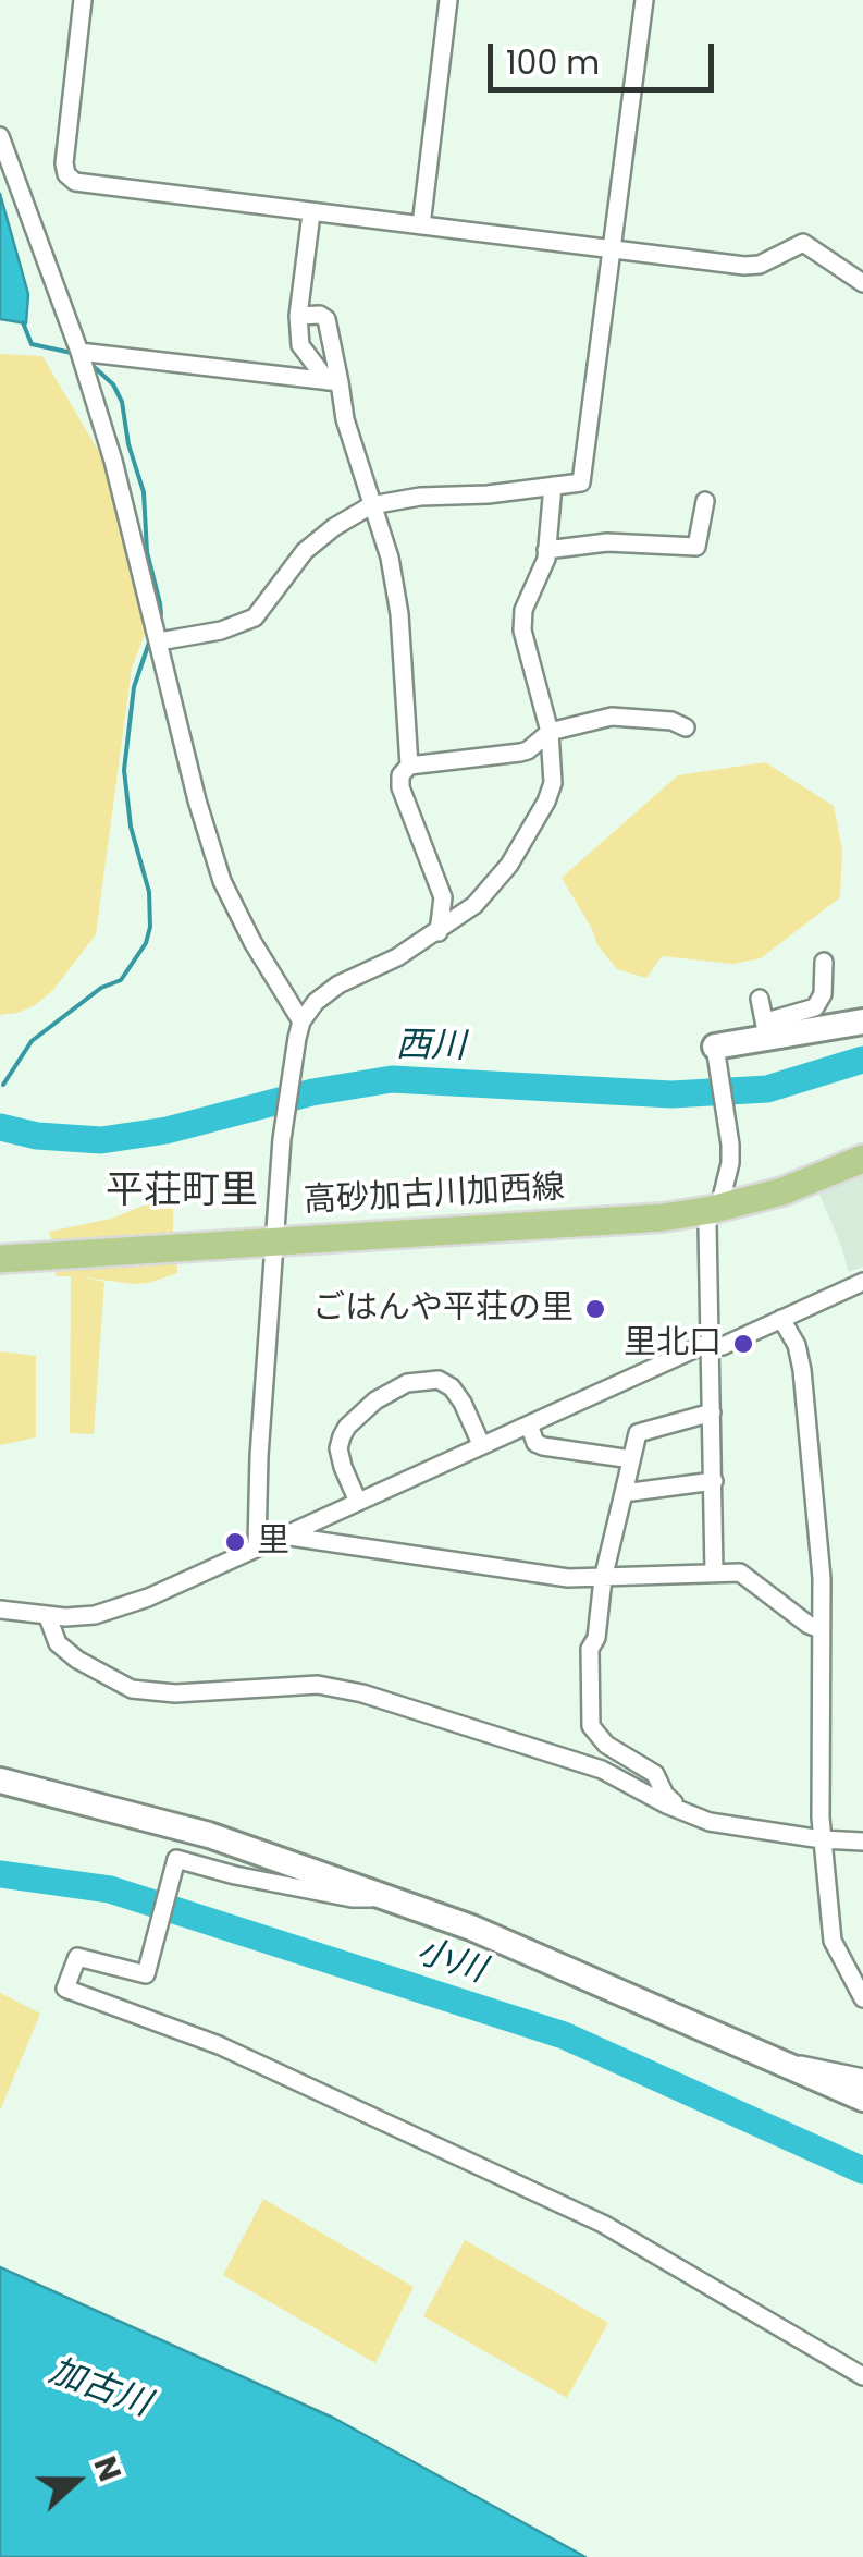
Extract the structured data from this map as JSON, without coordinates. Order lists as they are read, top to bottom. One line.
{"streets":{"main road":["高砂加古川加西線"]},"districts":["平荘町里"],"water":["西川","小川","加古川"],"places":["ごはんや平荘の里","里北口","里"],"scale_bar":"100 m","north":"right"}
